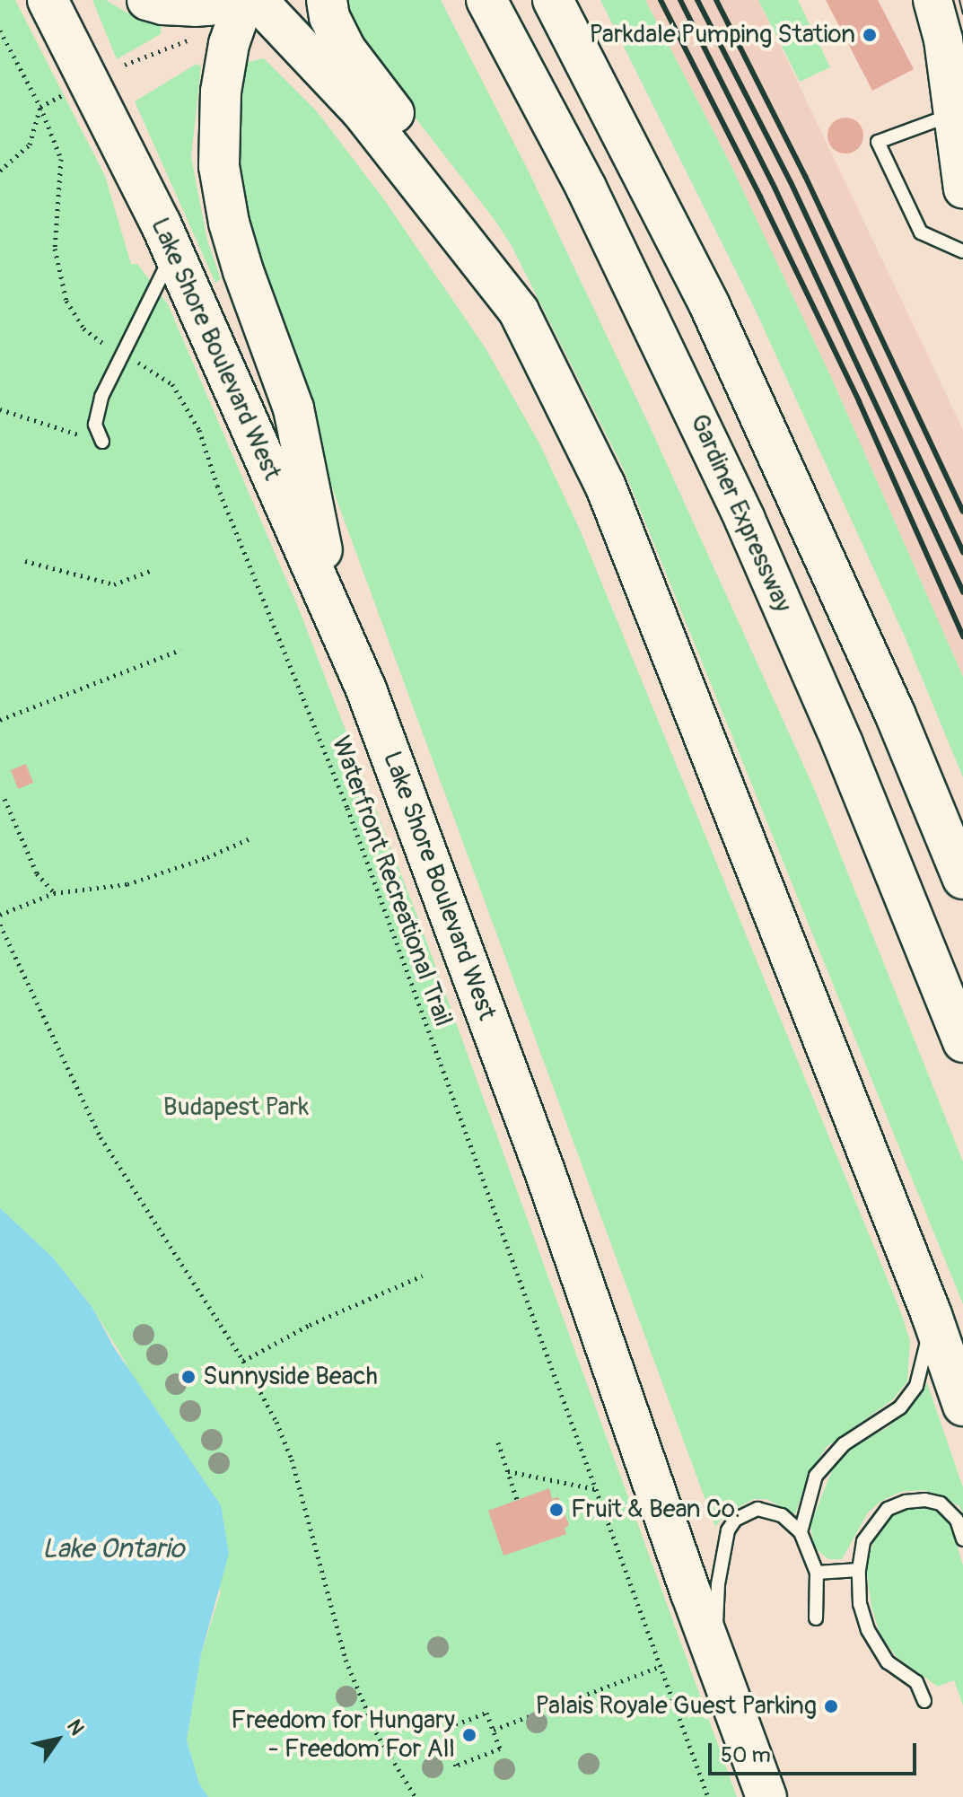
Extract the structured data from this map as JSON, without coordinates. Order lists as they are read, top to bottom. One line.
{"streets":{"highway":["Lake Shore Boulevard West","Gardiner Expressway"],"path":["Waterfront Recreational Trail"]},"water":["Lake Ontario"],"parks":["Budapest Park"],"places":["Parkdale Pumping Station","Sunnyside Beach","Fruit & Bean Co.","Palais Royale Guest Parking","Freedom for Hungary - Freedom For All"],"scale_bar":"50 m","north":"top right"}
